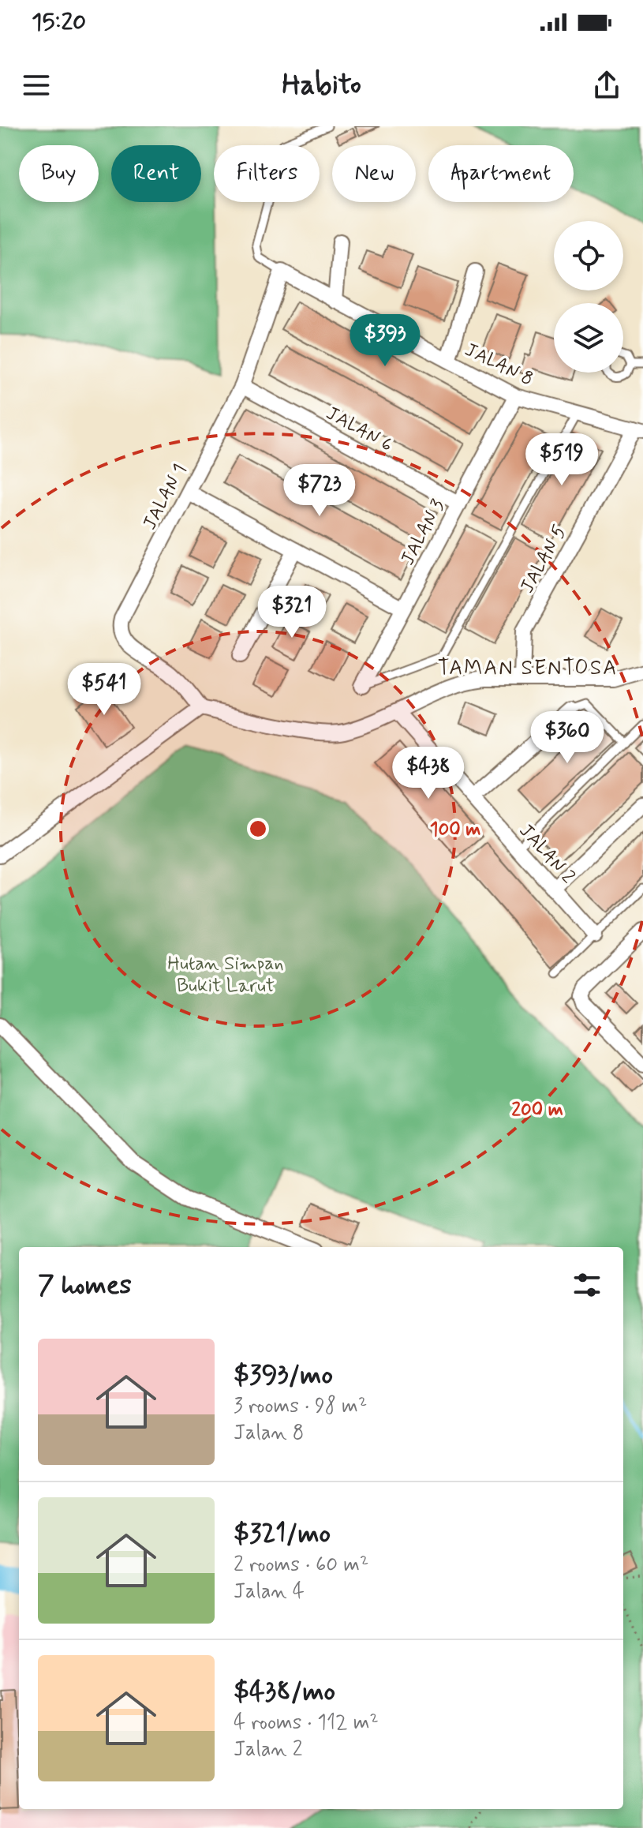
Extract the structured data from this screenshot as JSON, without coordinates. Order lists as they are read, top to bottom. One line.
{"streets":{"street":["JALAN 8","JALAN 6","JALAN 1","JALAN 3","JALAN 5","JALAN 2"]},"crossings":[["JALAN 8","JALAN 1"],["JALAN 8","JALAN 3"],["JALAN 8","JALAN 5"],["JALAN 6","JALAN 1"],["JALAN 6","JALAN 3"]],"districts":["TAMAN SENTOSA"],"parks":["Hutan Simpan Bukit Larut"],"page":{"status":"15:20","header":"Habito","chip":["Buy","Rent","Filters","New","Apartment"],"price":["$393","$519","$723","$321","$541","$360","$438"],"heading":"7 homes","list":[{"name":"$393/mo","note":"3 rooms · 98 m² · Jalan 8"},{"name":"$321/mo","note":"2 rooms · 60 m² · Jalan 4"},{"name":"$438/mo","note":"4 rooms · 112 m² · Jalan 2"}]},"rings":["100 m","200 m"]}
